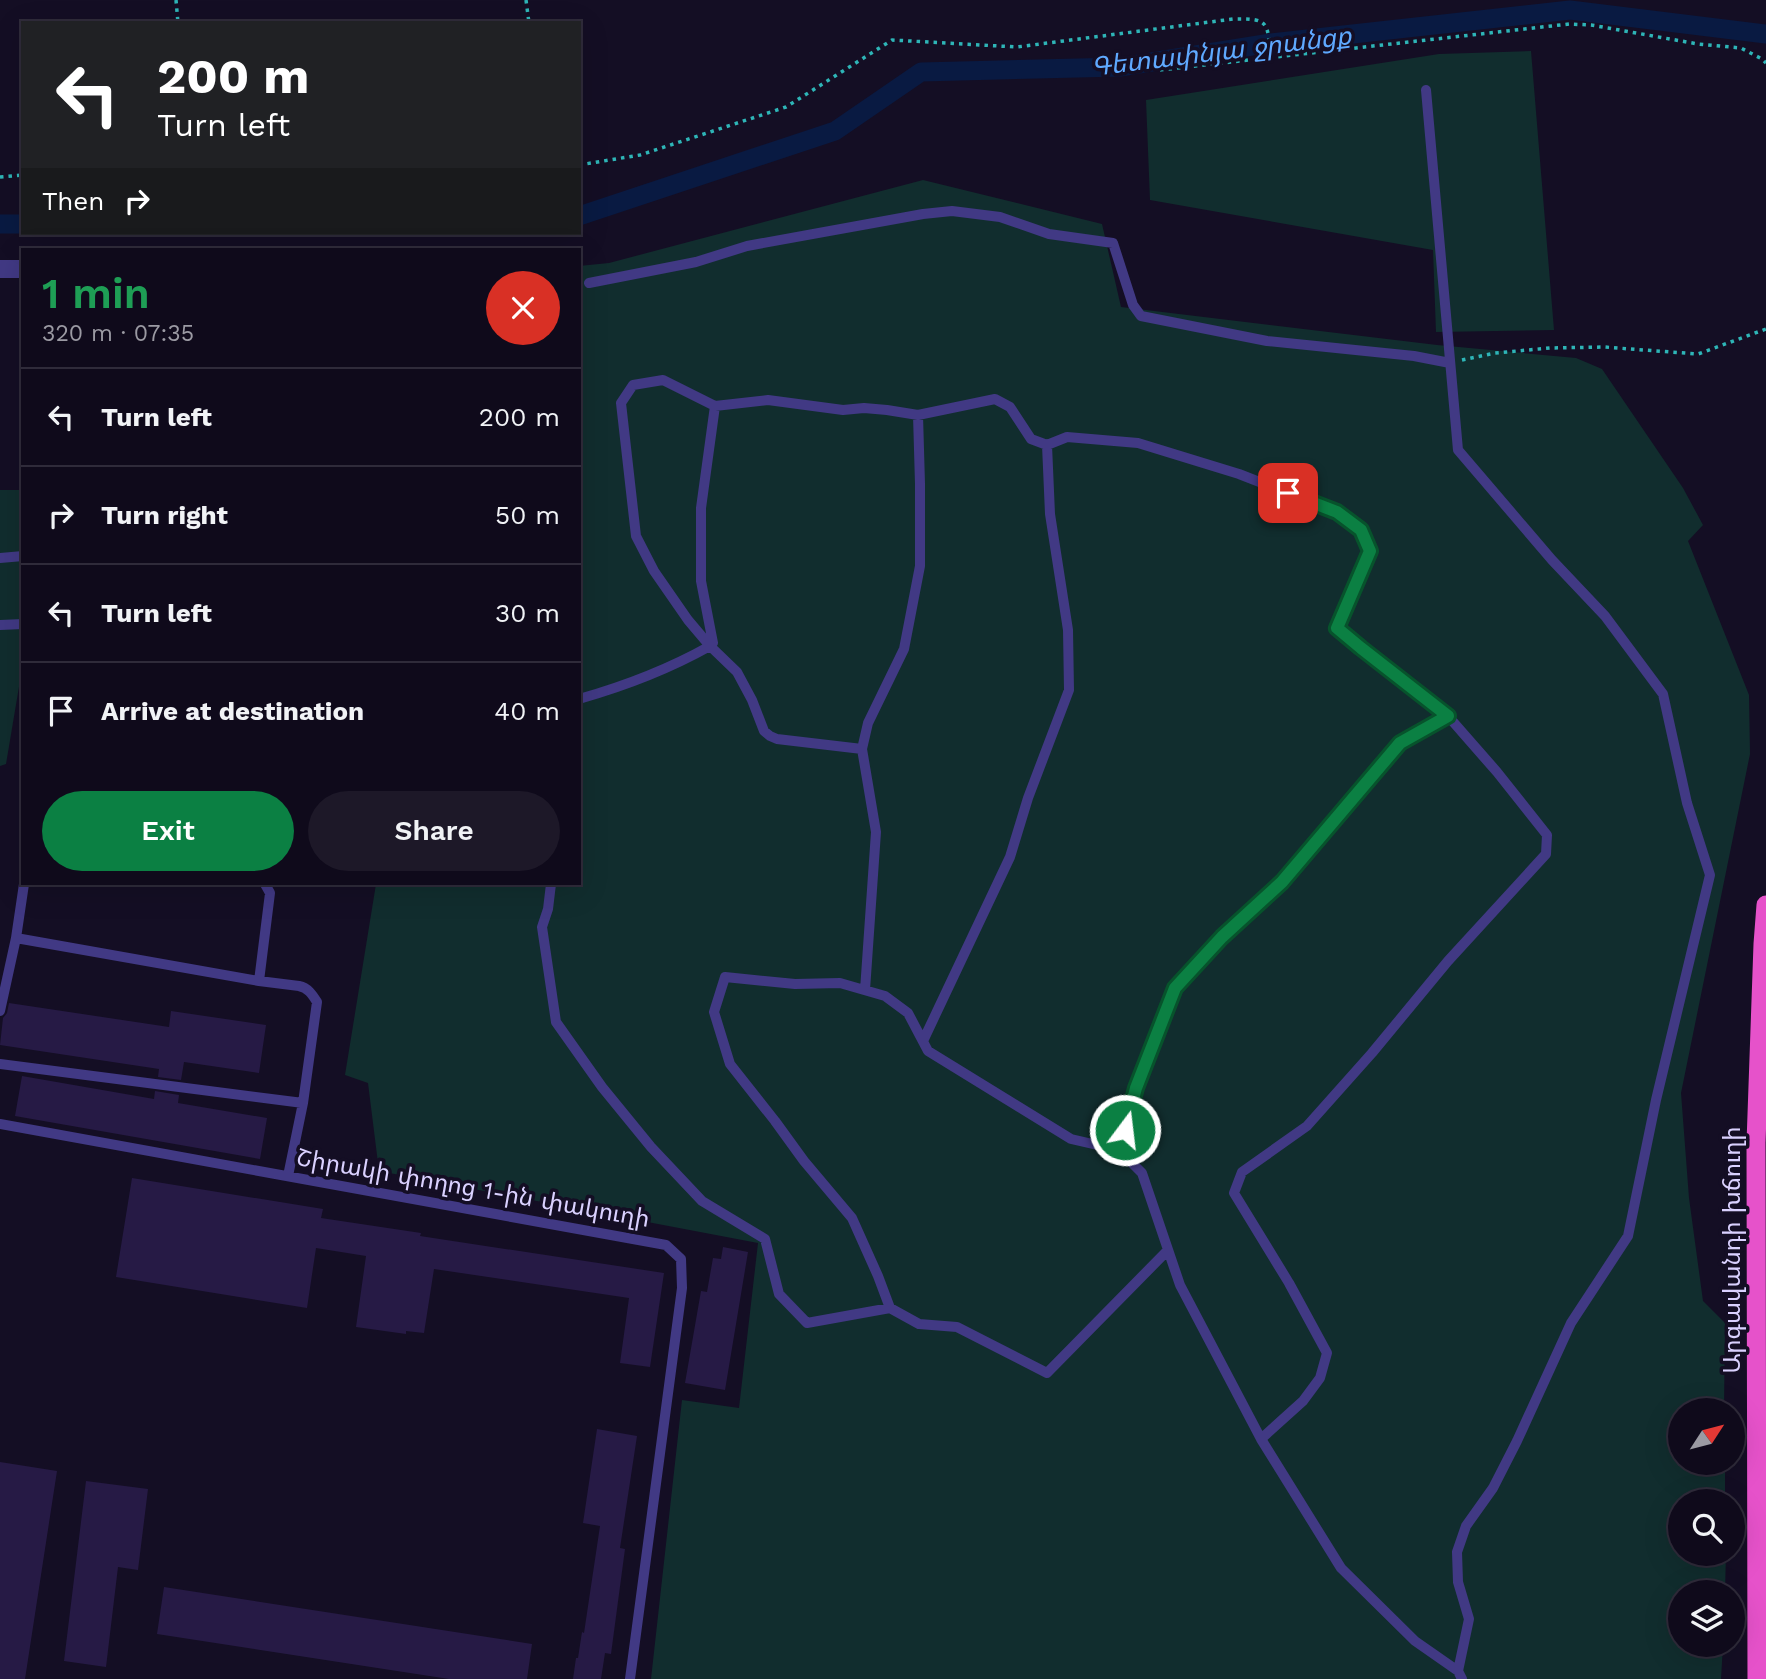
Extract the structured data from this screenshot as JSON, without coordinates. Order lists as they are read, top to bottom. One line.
{"streets":{"highway":["Արգավանդի խճուղի"],"lane":["Շիրակի փողոց 1-ին փակուղի"]},"water":["Գետափնյա ջրանցք"],"north":"top right","page":{"turn":["200 m","Turn left"],"then":"Then","heading":["1 min","320 m · 07:35"],"list":[{"name":"Turn left","value":"200 m"},{"name":"Turn right","value":"50 m"},{"name":"Turn left","value":"30 m"},{"name":"Arrive at destination","value":"40 m"}],"buttons":["Exit","Share"]}}
